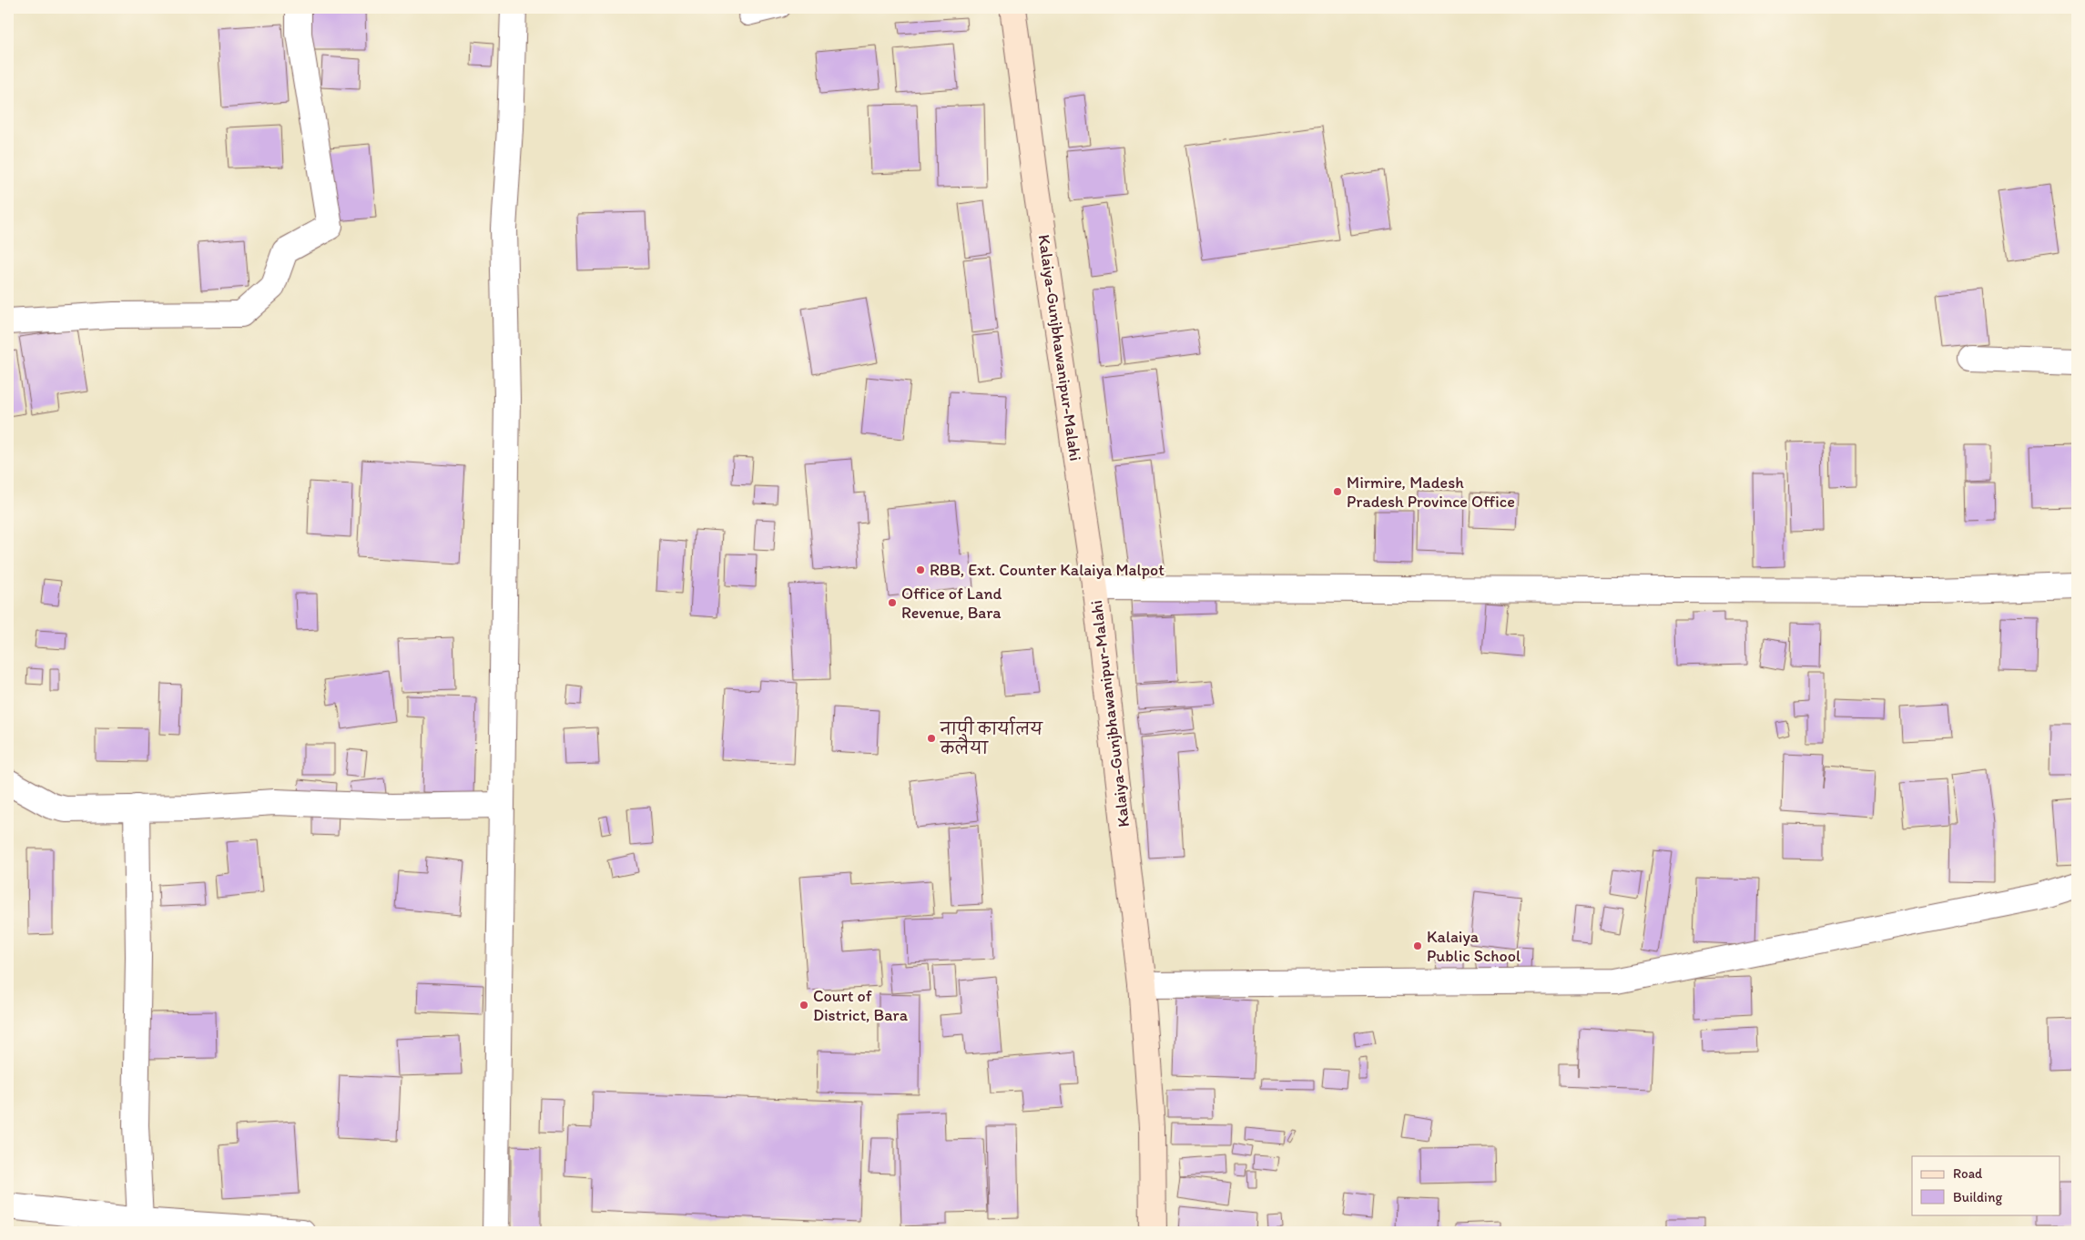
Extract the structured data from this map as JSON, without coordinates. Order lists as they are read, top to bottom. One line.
{"streets":{"street":["Kalaiya-Gunjbhawanipur-Malahi"]},"places":["Mirmire, Madesh Pradesh Province Office","RBB, Ext. Counter Kalaiya Malpot","Office of Land Revenue, Bara","नापी कार्यालय कलैया","Kalaiya Public School","Court of District, Bara"],"legend":["Road","Building"]}
